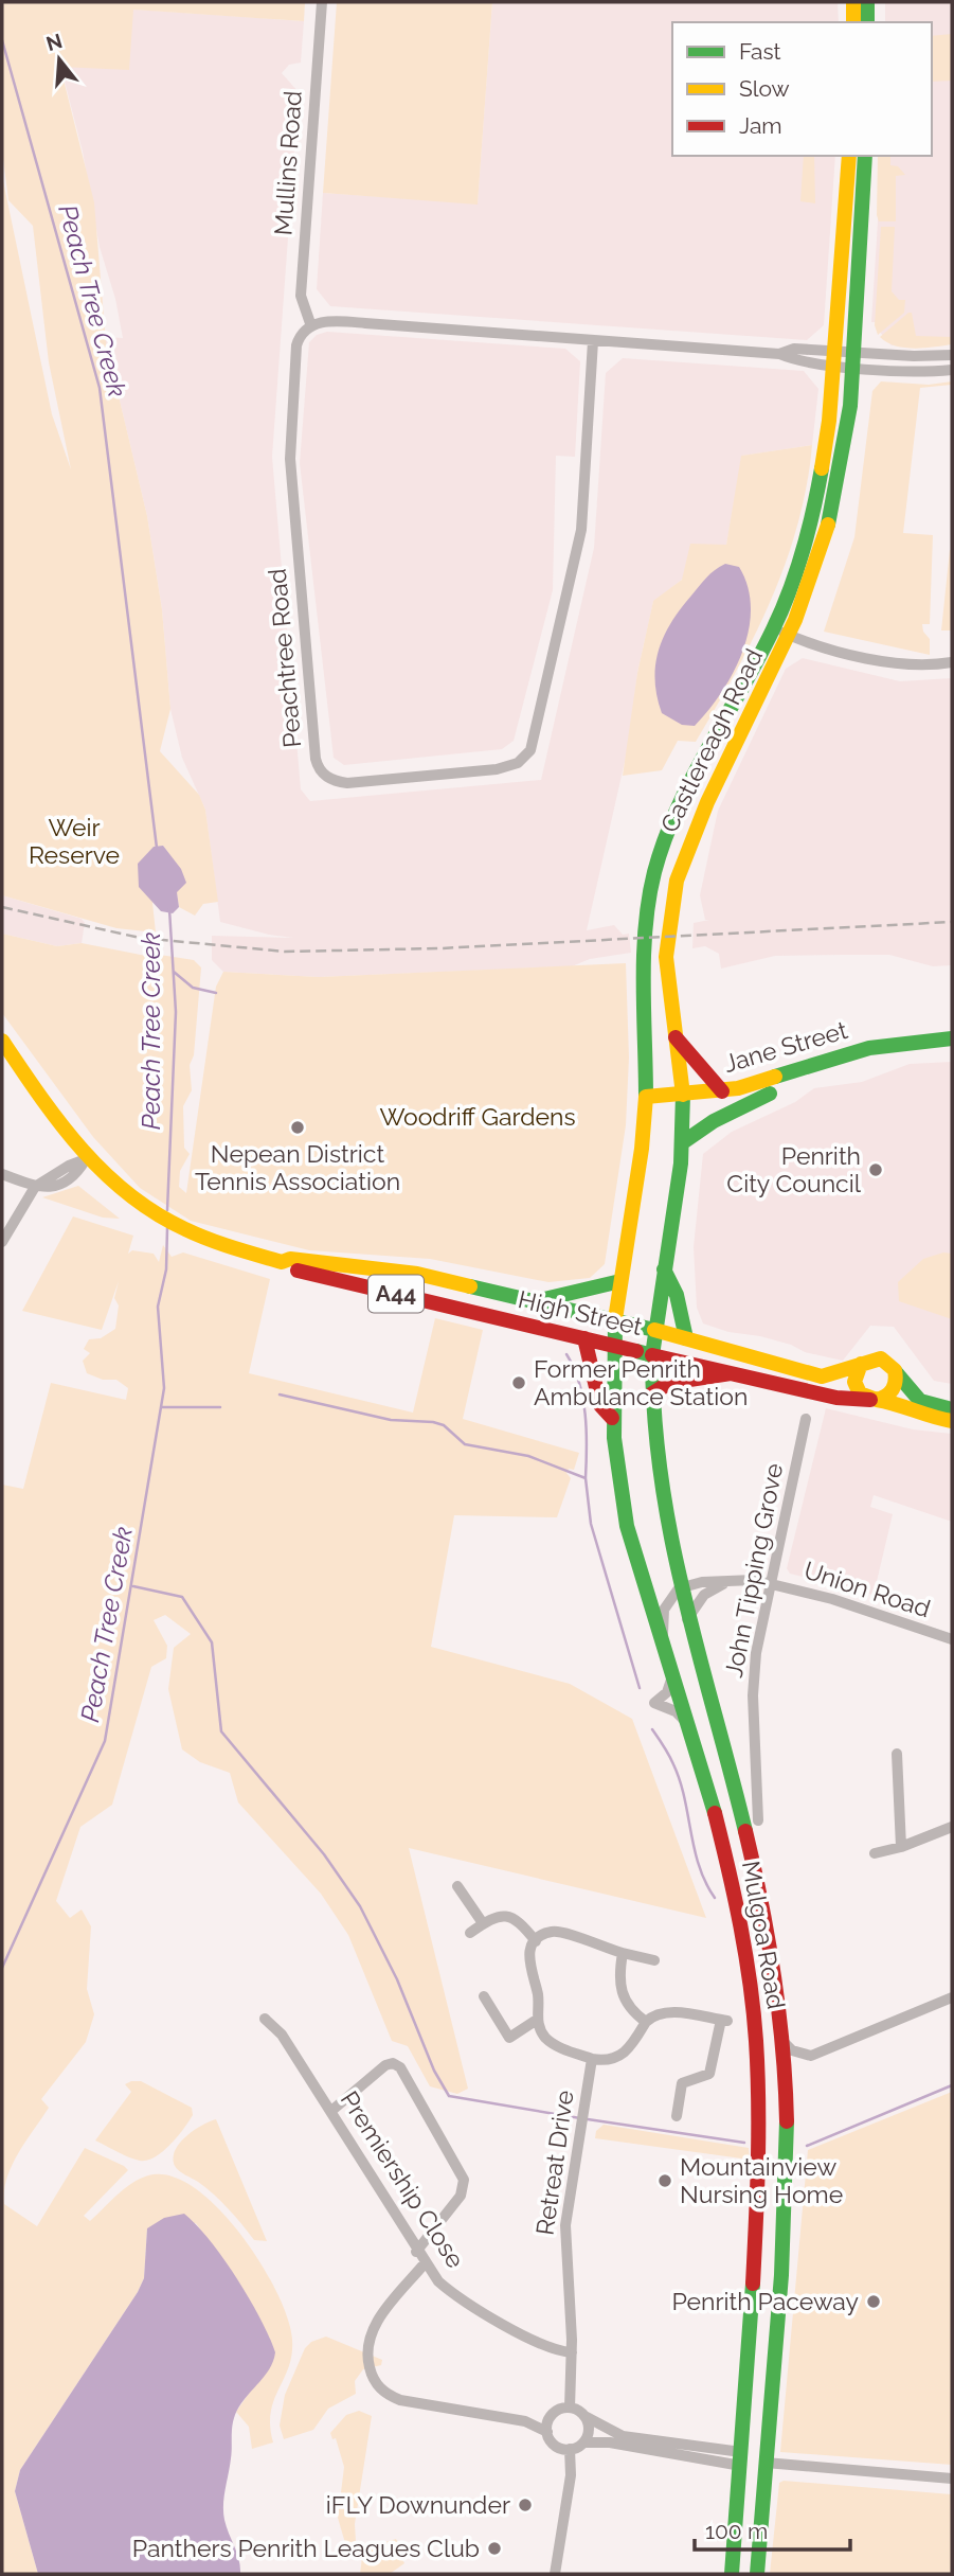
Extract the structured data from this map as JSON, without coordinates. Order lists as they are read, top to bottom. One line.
{"streets":{"main road":["Castlereagh Road","Jane Street","A44","High Street","Mulgoa Road"],"street":["Mullins Road","Peachtree Road","John Tipping Grove","Union Road","Retreat Drive","Premiership Close"]},"crossings":[["Mullins Road","Peachtree Road"],["Castlereagh Road","Jane Street"],["Castlereagh Road","High Street"],["Castlereagh Road","Mulgoa Road"],["High Street","Mulgoa Road"],["John Tipping Grove","Union Road"],["Union Road","Mulgoa Road"],["Retreat Drive","Premiership Close"]],"water":["Peach Tree Creek"],"parks":["Weir Reserve","Woodriff Gardens"],"places":["Nepean District Tennis Association","Penrith City Council","Former Penrith Ambulance Station","Mountainview Nursing Home","Penrith Paceway","iFLY Downunder","Panthers Penrith Leagues Club"],"legend":["Fast","Slow","Jam"],"scale_bar":"100 m","north":"top"}
